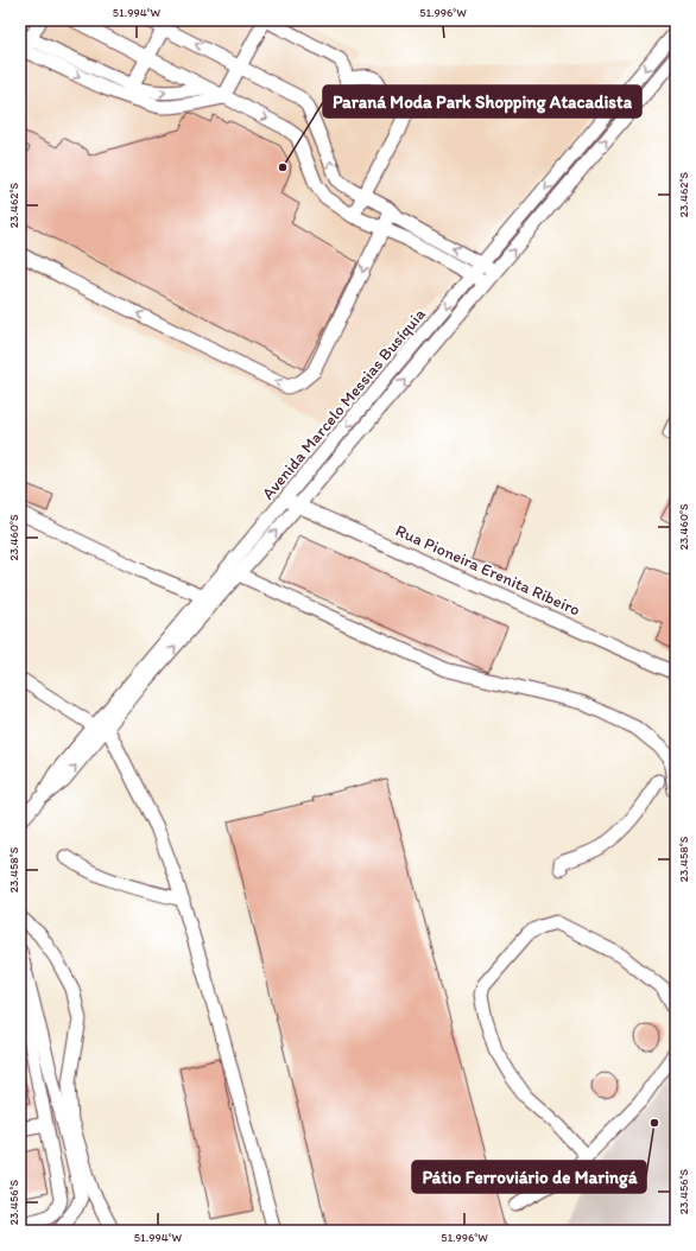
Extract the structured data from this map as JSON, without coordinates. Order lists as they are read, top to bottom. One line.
{"streets":{"street":["Avenida Marcelo Messias Busíquia","Rua Pioneira Erenita Ribeiro"]},"crossings":[["Avenida Marcelo Messias Busíquia","Rua Pioneira Erenita Ribeiro"]],"places":["Paraná Moda Park Shopping Atacadista","Pátio Ferroviário de Maringá"],"coordinates":["51.994°W","51.996°W","23.462°S","23.460°S","23.458°S","23.456°S"]}
